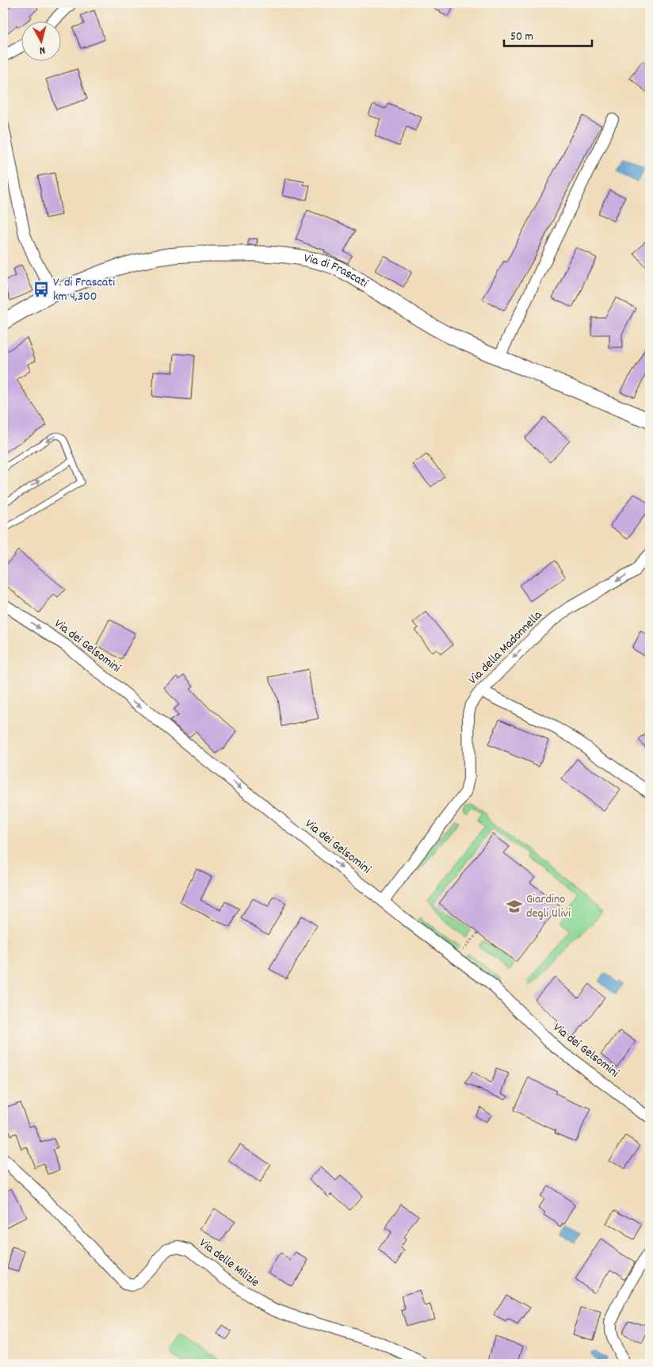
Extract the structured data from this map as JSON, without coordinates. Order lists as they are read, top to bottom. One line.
{"streets":{"main road":["Via di Frascati"],"street":["Via dei Gelsomini","Via della Madonnella","Via delle Milizie"]},"crossings":[["Via dei Gelsomini","Via della Madonnella"]],"one_way":["Via dei Gelsomini","Via della Madonnella"],"places":{"bus stop":["V. di Frascati km 4,300"],"school or university":["Giardino degli Ulivi"]},"scale_bar":"50 m","north":"bottom"}
